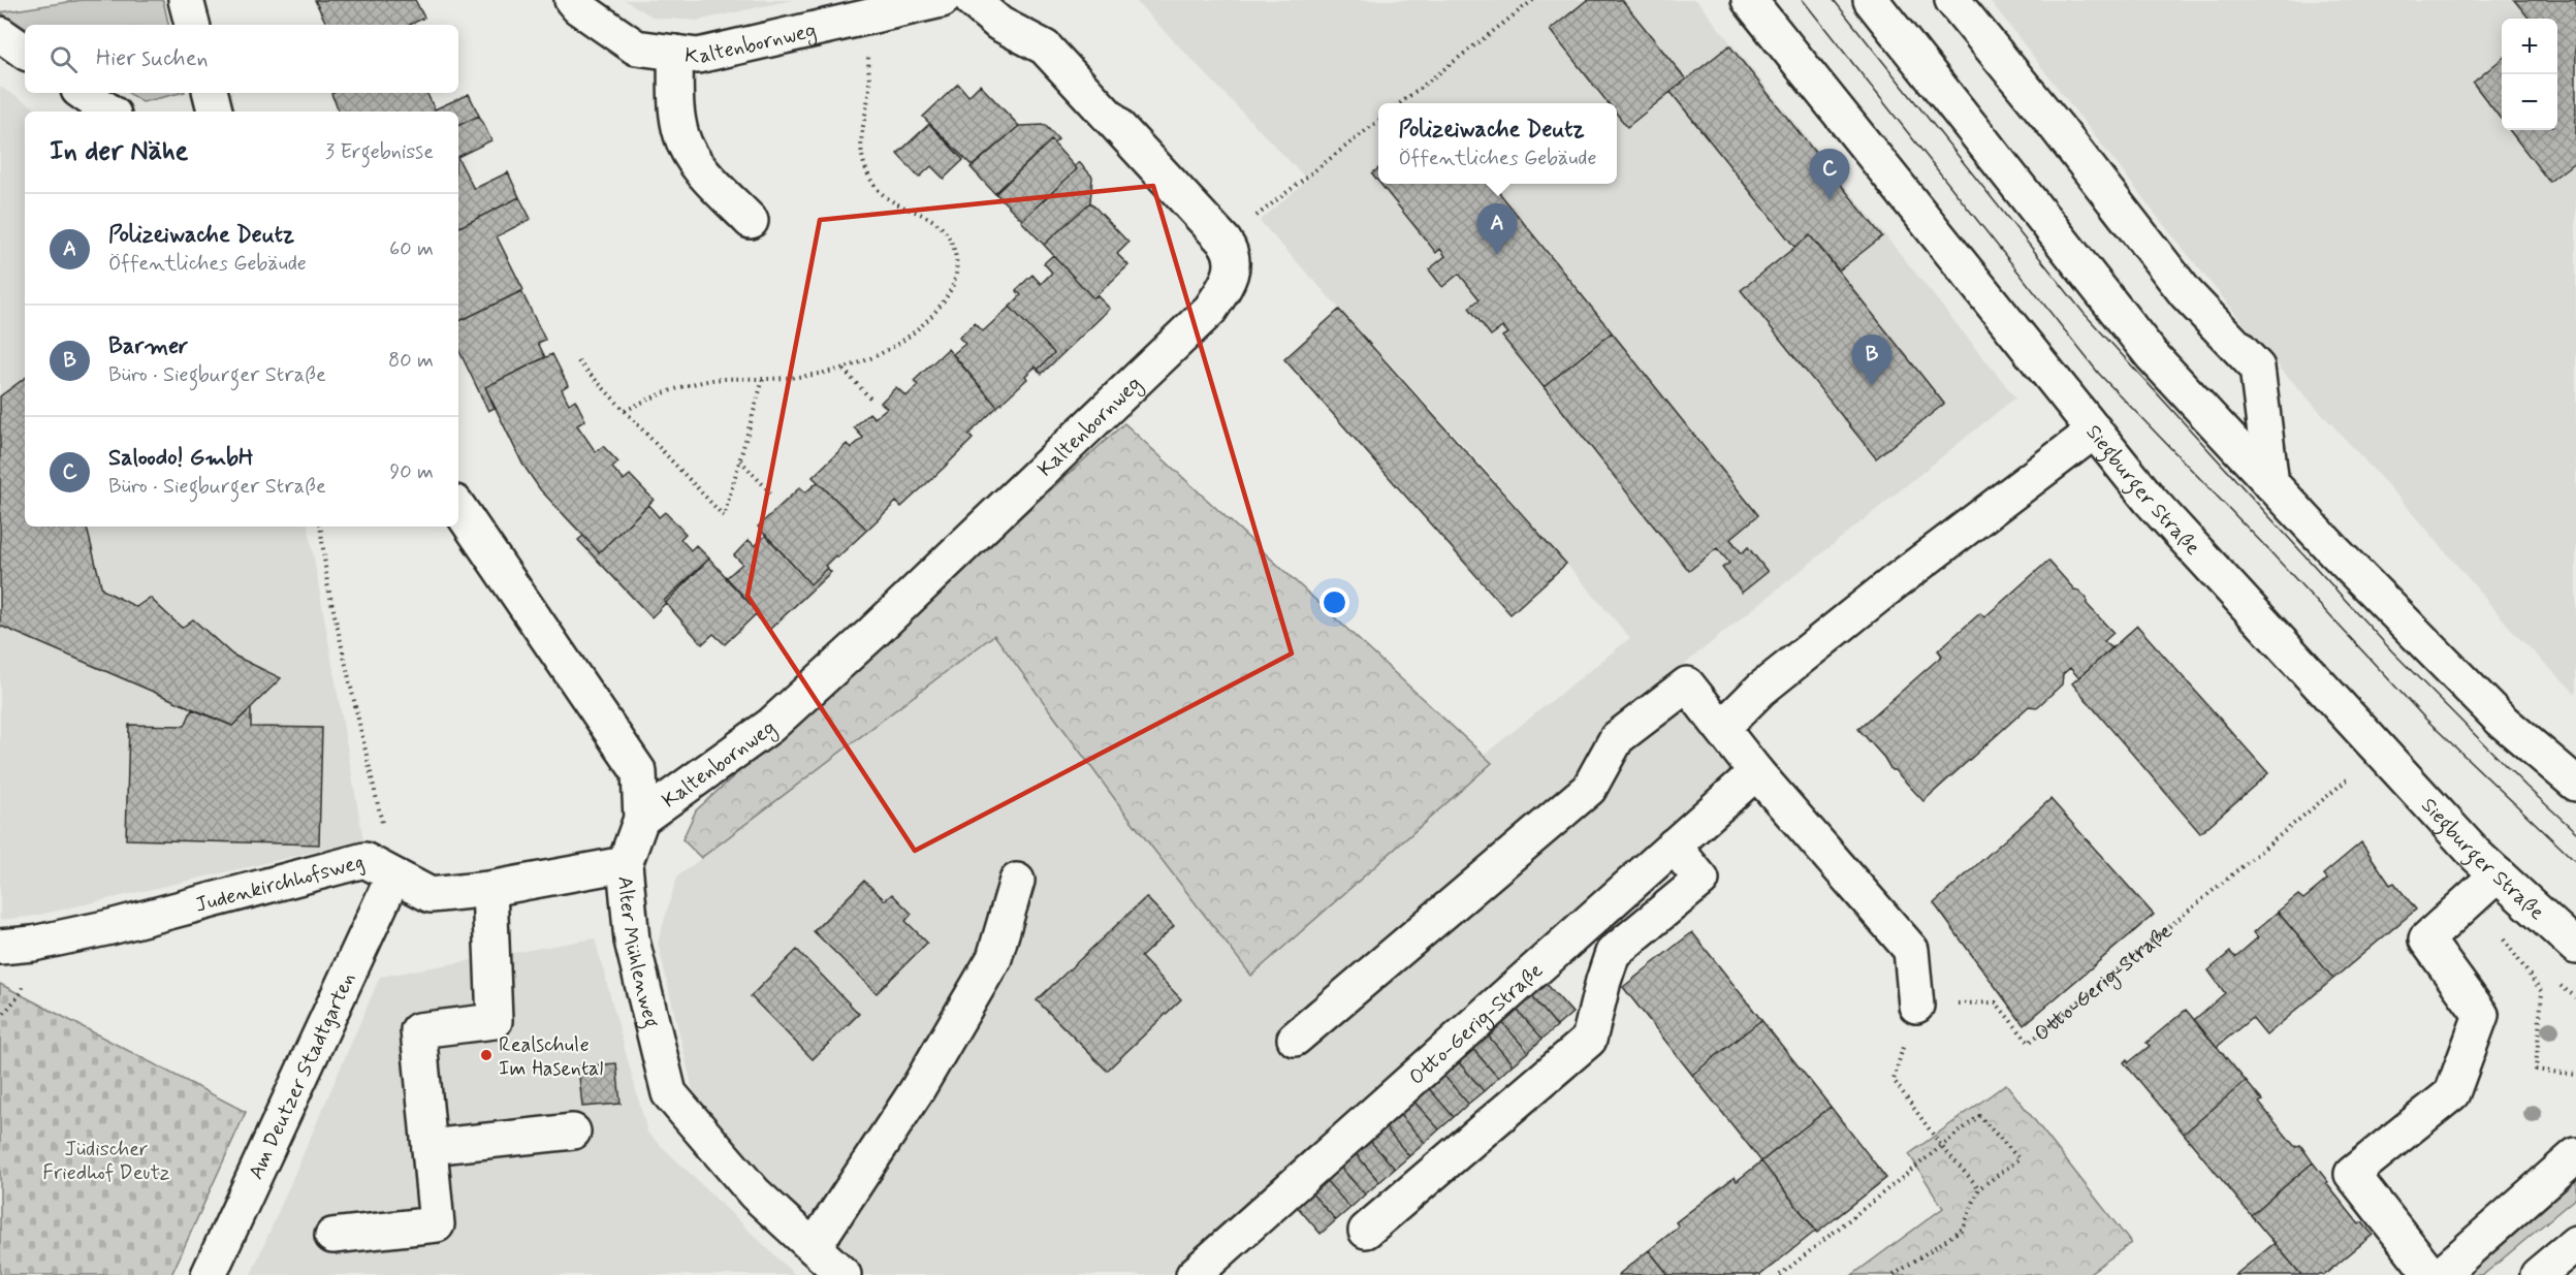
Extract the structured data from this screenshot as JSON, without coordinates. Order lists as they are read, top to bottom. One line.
{"streets":{"street":["Kaltenbornweg","Siegburger Straße","Judenkirchhofsweg","Alter Mühlenweg","Otto-Gerig-Straße","Am Deutzer Stadtgarten"]},"crossings":[["Kaltenbornweg","Alter Mühlenweg"],["Judenkirchhofsweg","Alter Mühlenweg"],["Judenkirchhofsweg","Am Deutzer Stadtgarten"]],"parks":["Jüdischer Friedhof Deutz"],"places":["Realschule Im Hasental"],"page":{"map_buttons":["+","−"],"search":"Hier suchen","popup":["Polizeiwache Deutz","Öffentliches Gebäude"],"heading":["In der Nähe","3 Ergebnisse"],"pins":["C","A","B"],"list":[{"mark":"A","name":"Polizeiwache Deutz","note":"Öffentliches Gebäude","value":"60 m"},{"mark":"B","name":"Barmer","note":"Büro · Siegburger Straße","value":"80 m"},{"mark":"C","name":"Saloodo! GmbH","note":"Büro · Siegburger Straße","value":"90 m"}]}}
